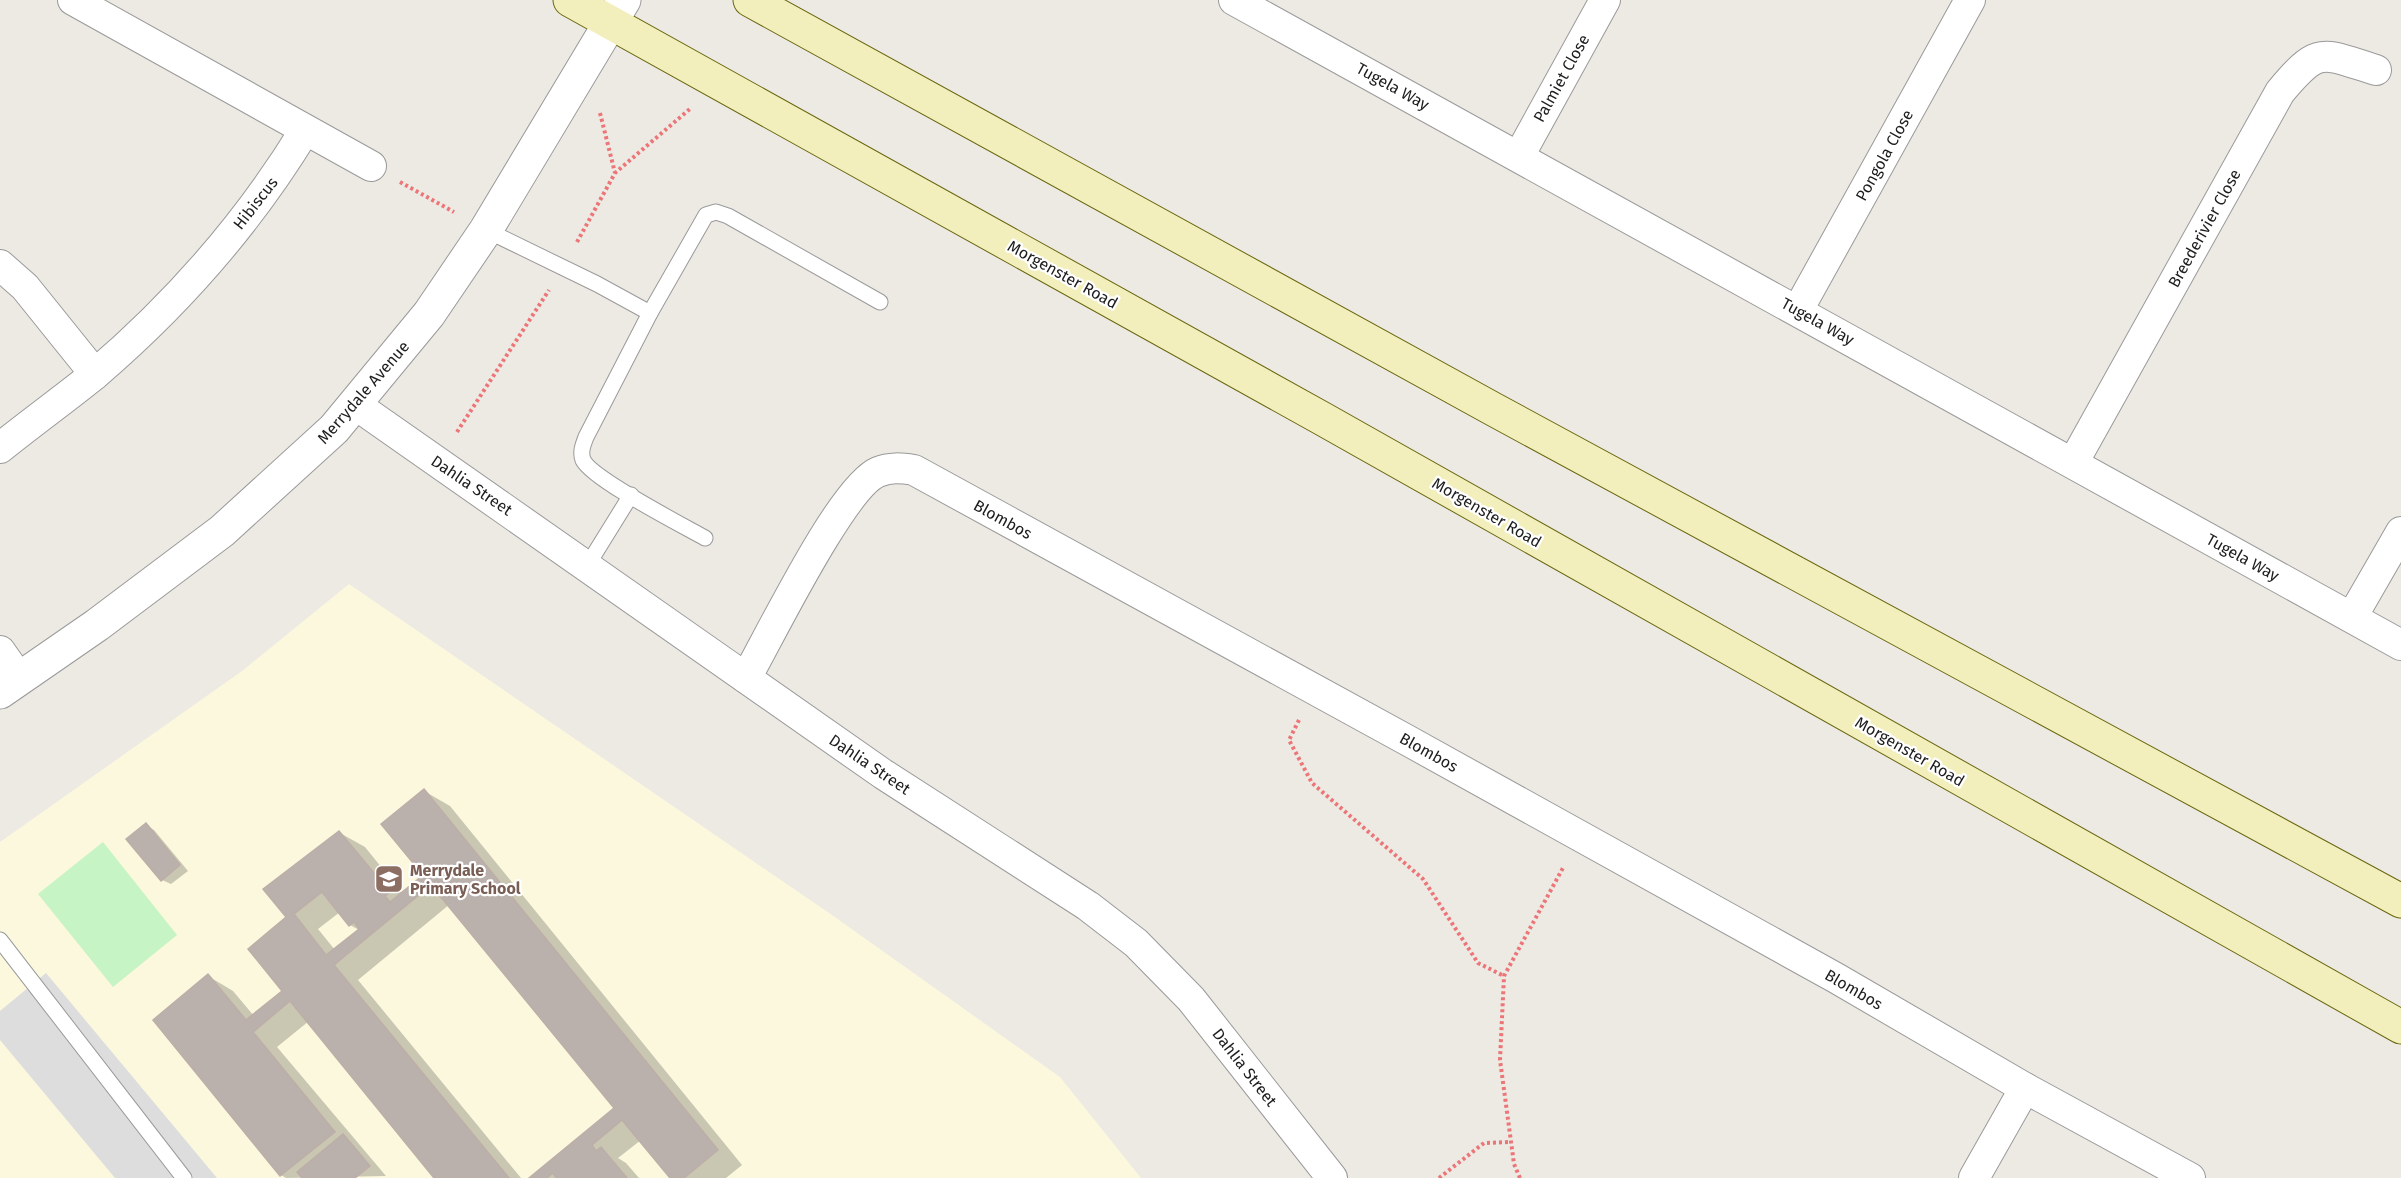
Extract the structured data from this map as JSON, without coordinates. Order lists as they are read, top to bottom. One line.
{"streets":{"main road":["Morgenster Road"],"street":["Palmiet Close","Tugela Way","Pongola Close","Hibiscus","Breederivier Close","Merrydale Avenue","Dahlia Street","Blombos"]},"crossings":[["Palmiet Close","Tugela Way"],["Tugela Way","Pongola Close"],["Tugela Way","Breederivier Close"],["Morgenster Road","Merrydale Avenue"],["Merrydale Avenue","Dahlia Street"],["Dahlia Street","Blombos"]],"places":{"school or university":["Merrydale Primary School"]}}
